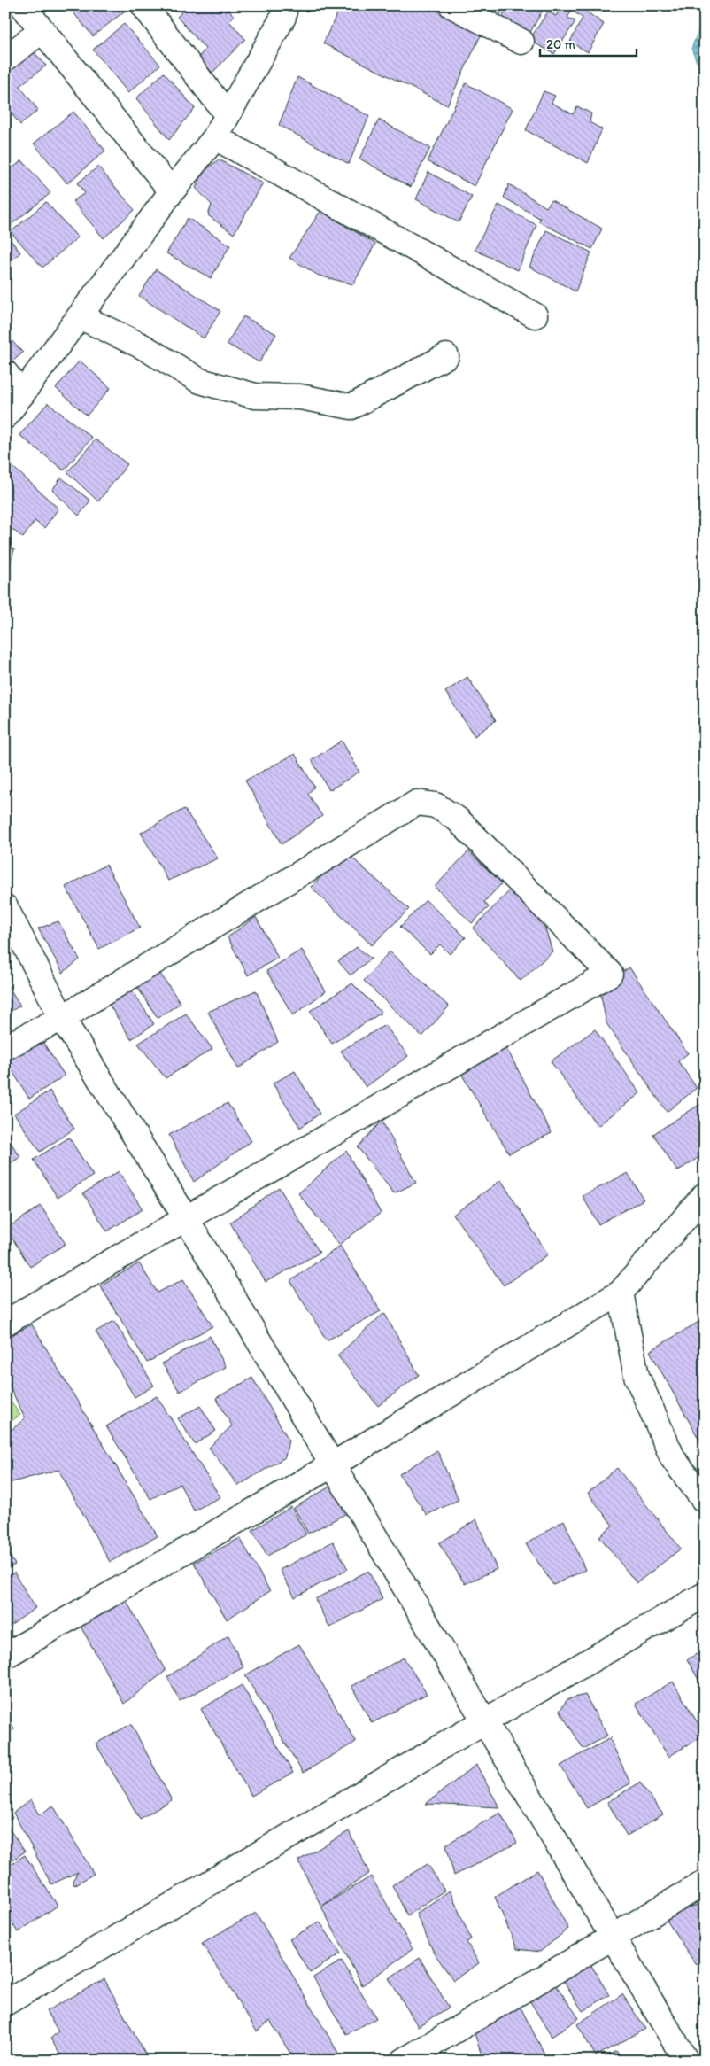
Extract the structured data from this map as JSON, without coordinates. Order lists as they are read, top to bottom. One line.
{"scale_bar":"20 m"}
